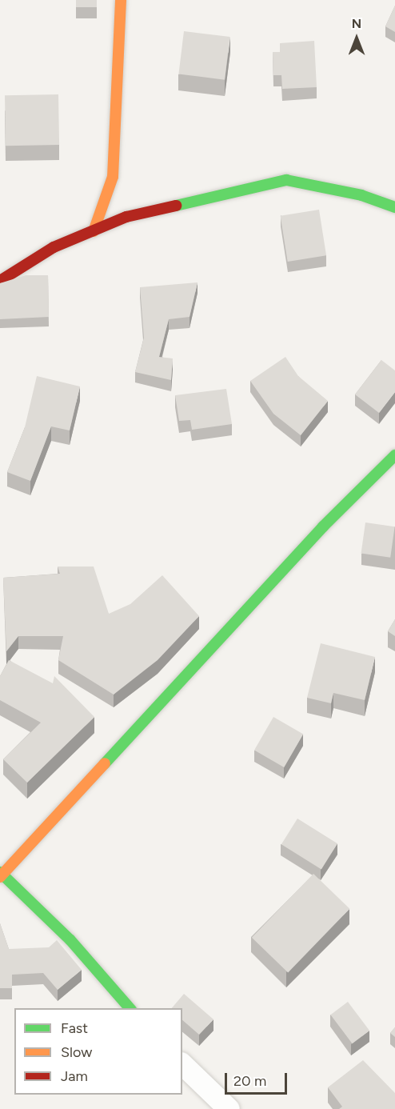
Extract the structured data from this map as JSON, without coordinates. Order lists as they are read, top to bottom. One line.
{"legend":["Fast","Slow","Jam"],"scale_bar":"20 m","north":"top"}
